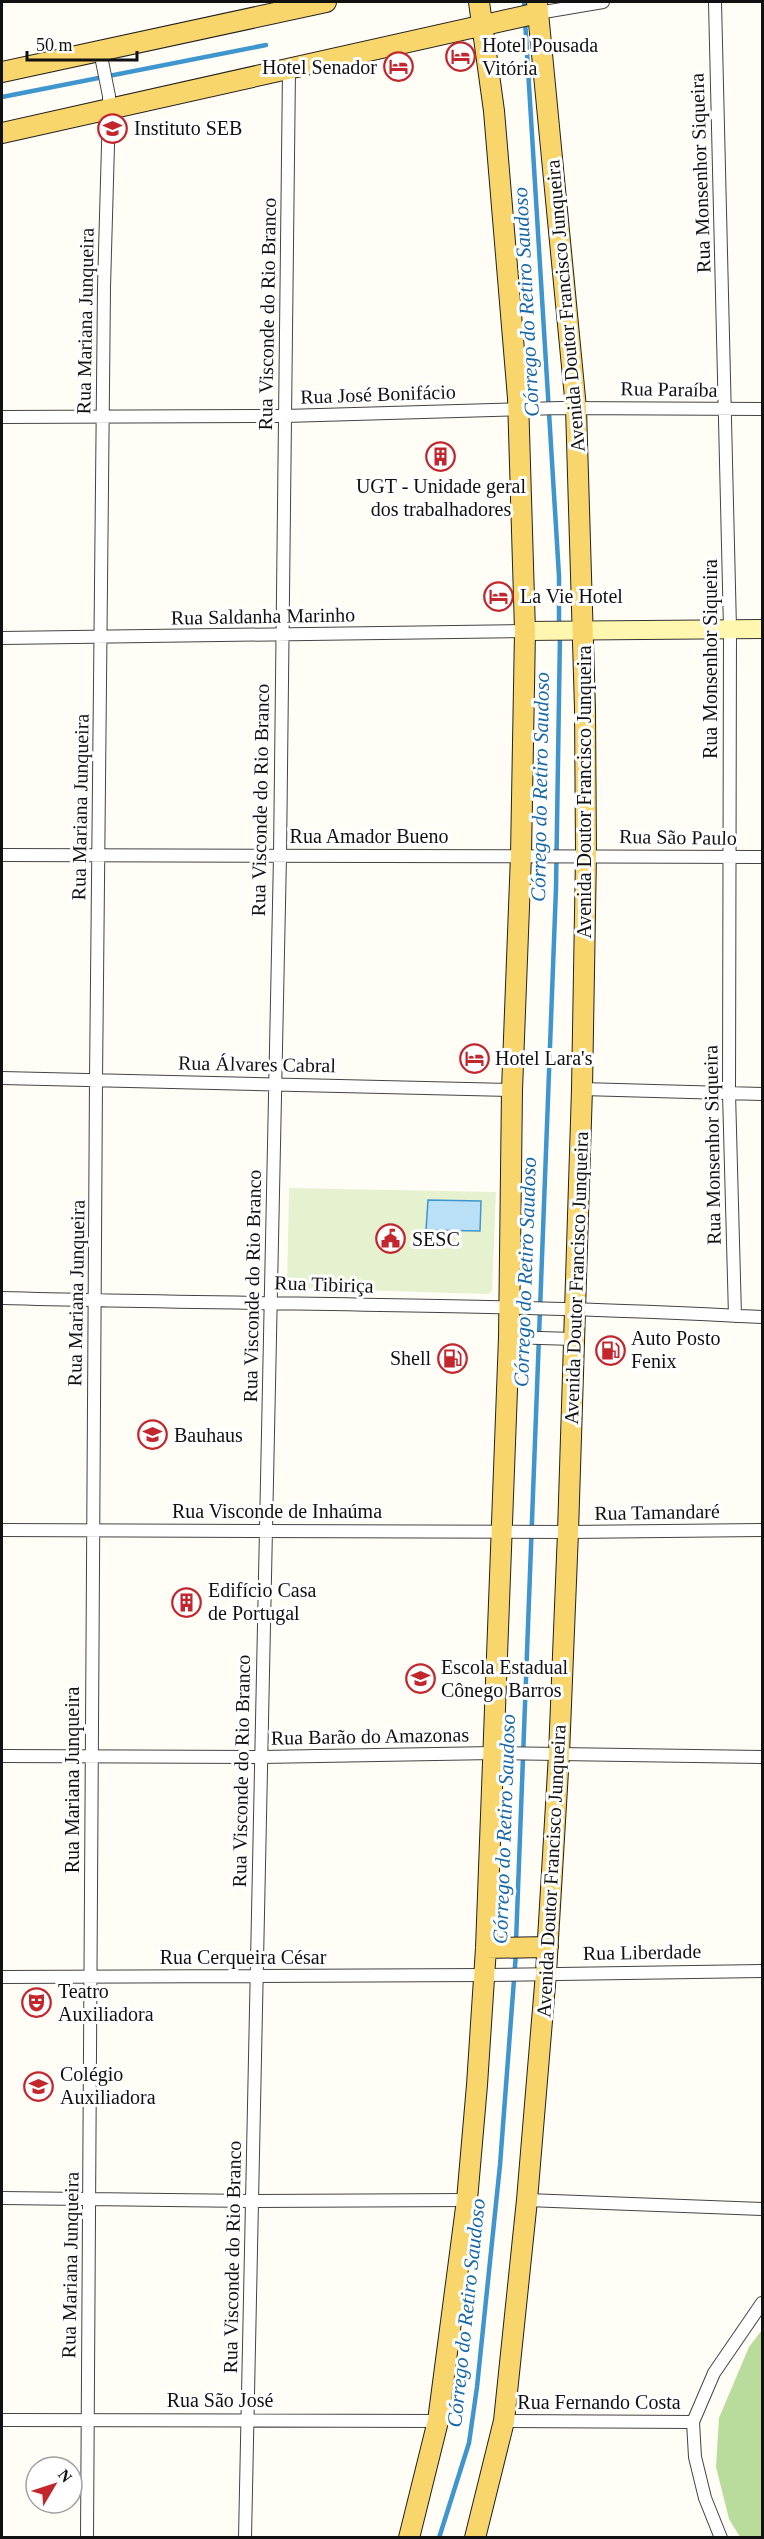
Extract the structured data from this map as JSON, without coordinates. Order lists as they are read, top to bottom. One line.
{"streets":{"main road":["Avenida Doutor Francisco Junqueira"],"street":["Rua Monsenhor Siqueira","Rua Visconde do Rio Branco","Rua Mariana Junqueira","Rua Paraíba","Rua José Bonifácio","Rua Saldanha Marinho","Rua Amador Bueno","Rua São Paulo","Rua Álvares Cabral","Rua Tibiriça","Rua Visconde de Inhaúma","Rua Tamandaré","Rua Barão do Amazonas","Rua Liberdade","Rua Cerqueira César","Rua São José","Rua Fernando Costa"]},"crossings":[["Rua Monsenhor Siqueira","Rua Paraíba"],["Rua Monsenhor Siqueira","Rua São Paulo"],["Rua Monsenhor Siqueira","Rua Tibiriça"],["Avenida Doutor Francisco Junqueira","Rua Paraíba"],["Avenida Doutor Francisco Junqueira","Rua José Bonifácio"],["Avenida Doutor Francisco Junqueira","Rua São Paulo"],["Avenida Doutor Francisco Junqueira","Rua Tibiriça"],["Avenida Doutor Francisco Junqueira","Rua Visconde de Inhaúma"],["Avenida Doutor Francisco Junqueira","Rua Tamandaré"],["Avenida Doutor Francisco Junqueira","Rua Barão do Amazonas"],["Avenida Doutor Francisco Junqueira","Rua Liberdade"],["Avenida Doutor Francisco Junqueira","Rua Fernando Costa"],["Rua Visconde do Rio Branco","Rua José Bonifácio"],["Rua Visconde do Rio Branco","Rua Saldanha Marinho"],["Rua Visconde do Rio Branco","Rua Amador Bueno"],["Rua Visconde do Rio Branco","Rua Álvares Cabral"],["Rua Visconde do Rio Branco","Rua Tibiriça"],["Rua Visconde do Rio Branco","Rua Visconde de Inhaúma"],["Rua Visconde do Rio Branco","Rua Barão do Amazonas"],["Rua Visconde do Rio Branco","Rua Cerqueira César"],["Rua Visconde do Rio Branco","Rua São José"],["Rua Mariana Junqueira","Rua José Bonifácio"],["Rua Mariana Junqueira","Rua Saldanha Marinho"],["Rua Mariana Junqueira","Rua Amador Bueno"],["Rua Mariana Junqueira","Rua Álvares Cabral"],["Rua Mariana Junqueira","Rua Tibiriça"],["Rua Mariana Junqueira","Rua Visconde de Inhaúma"],["Rua Mariana Junqueira","Rua Barão do Amazonas"],["Rua Mariana Junqueira","Rua Cerqueira César"],["Rua Mariana Junqueira","Rua São José"],["Rua Paraíba","Rua José Bonifácio"],["Rua Amador Bueno","Rua São Paulo"],["Rua Visconde de Inhaúma","Rua Tamandaré"],["Rua Liberdade","Rua Cerqueira César"]],"water":["Córrego do Retiro Saudoso"],"places":{"hotel":["Hotel Pousada Vitória","Hotel Senador","La Vie Hotel","Hotel Lara's"],"school or university":["Instituto SEB","Bauhaus","Escola Estadual Cônego Barros","Colégio Auxiliadora"],"building":["UGT - Unidade geral dos trabalhadores","Edifício Casa de Portugal"],"public building":["SESC"],"fuel station":["Auto Posto Fenix","Shell"],"theatre":["Teatro Auxiliadora"]},"scale_bar":"50 m","north":"top right"}
